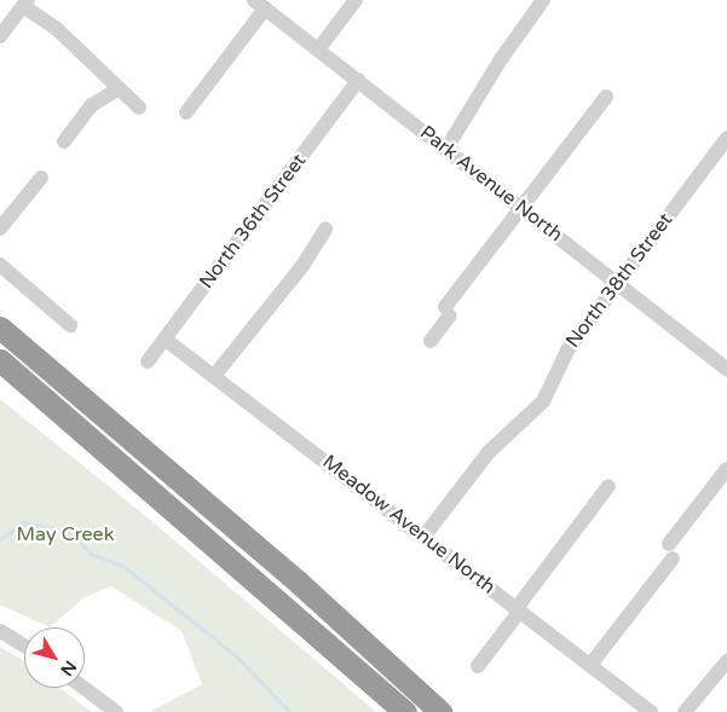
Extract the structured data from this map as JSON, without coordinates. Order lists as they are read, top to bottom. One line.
{"streets":{"street":["Park Avenue North","North 36th Street","North 38th Street","Meadow Avenue North"]},"crossings":[["Park Avenue North","North 36th Street"],["Park Avenue North","North 38th Street"],["North 36th Street","Meadow Avenue North"],["North 38th Street","Meadow Avenue North"]],"parks":["May Creek"],"north":"bottom right"}
